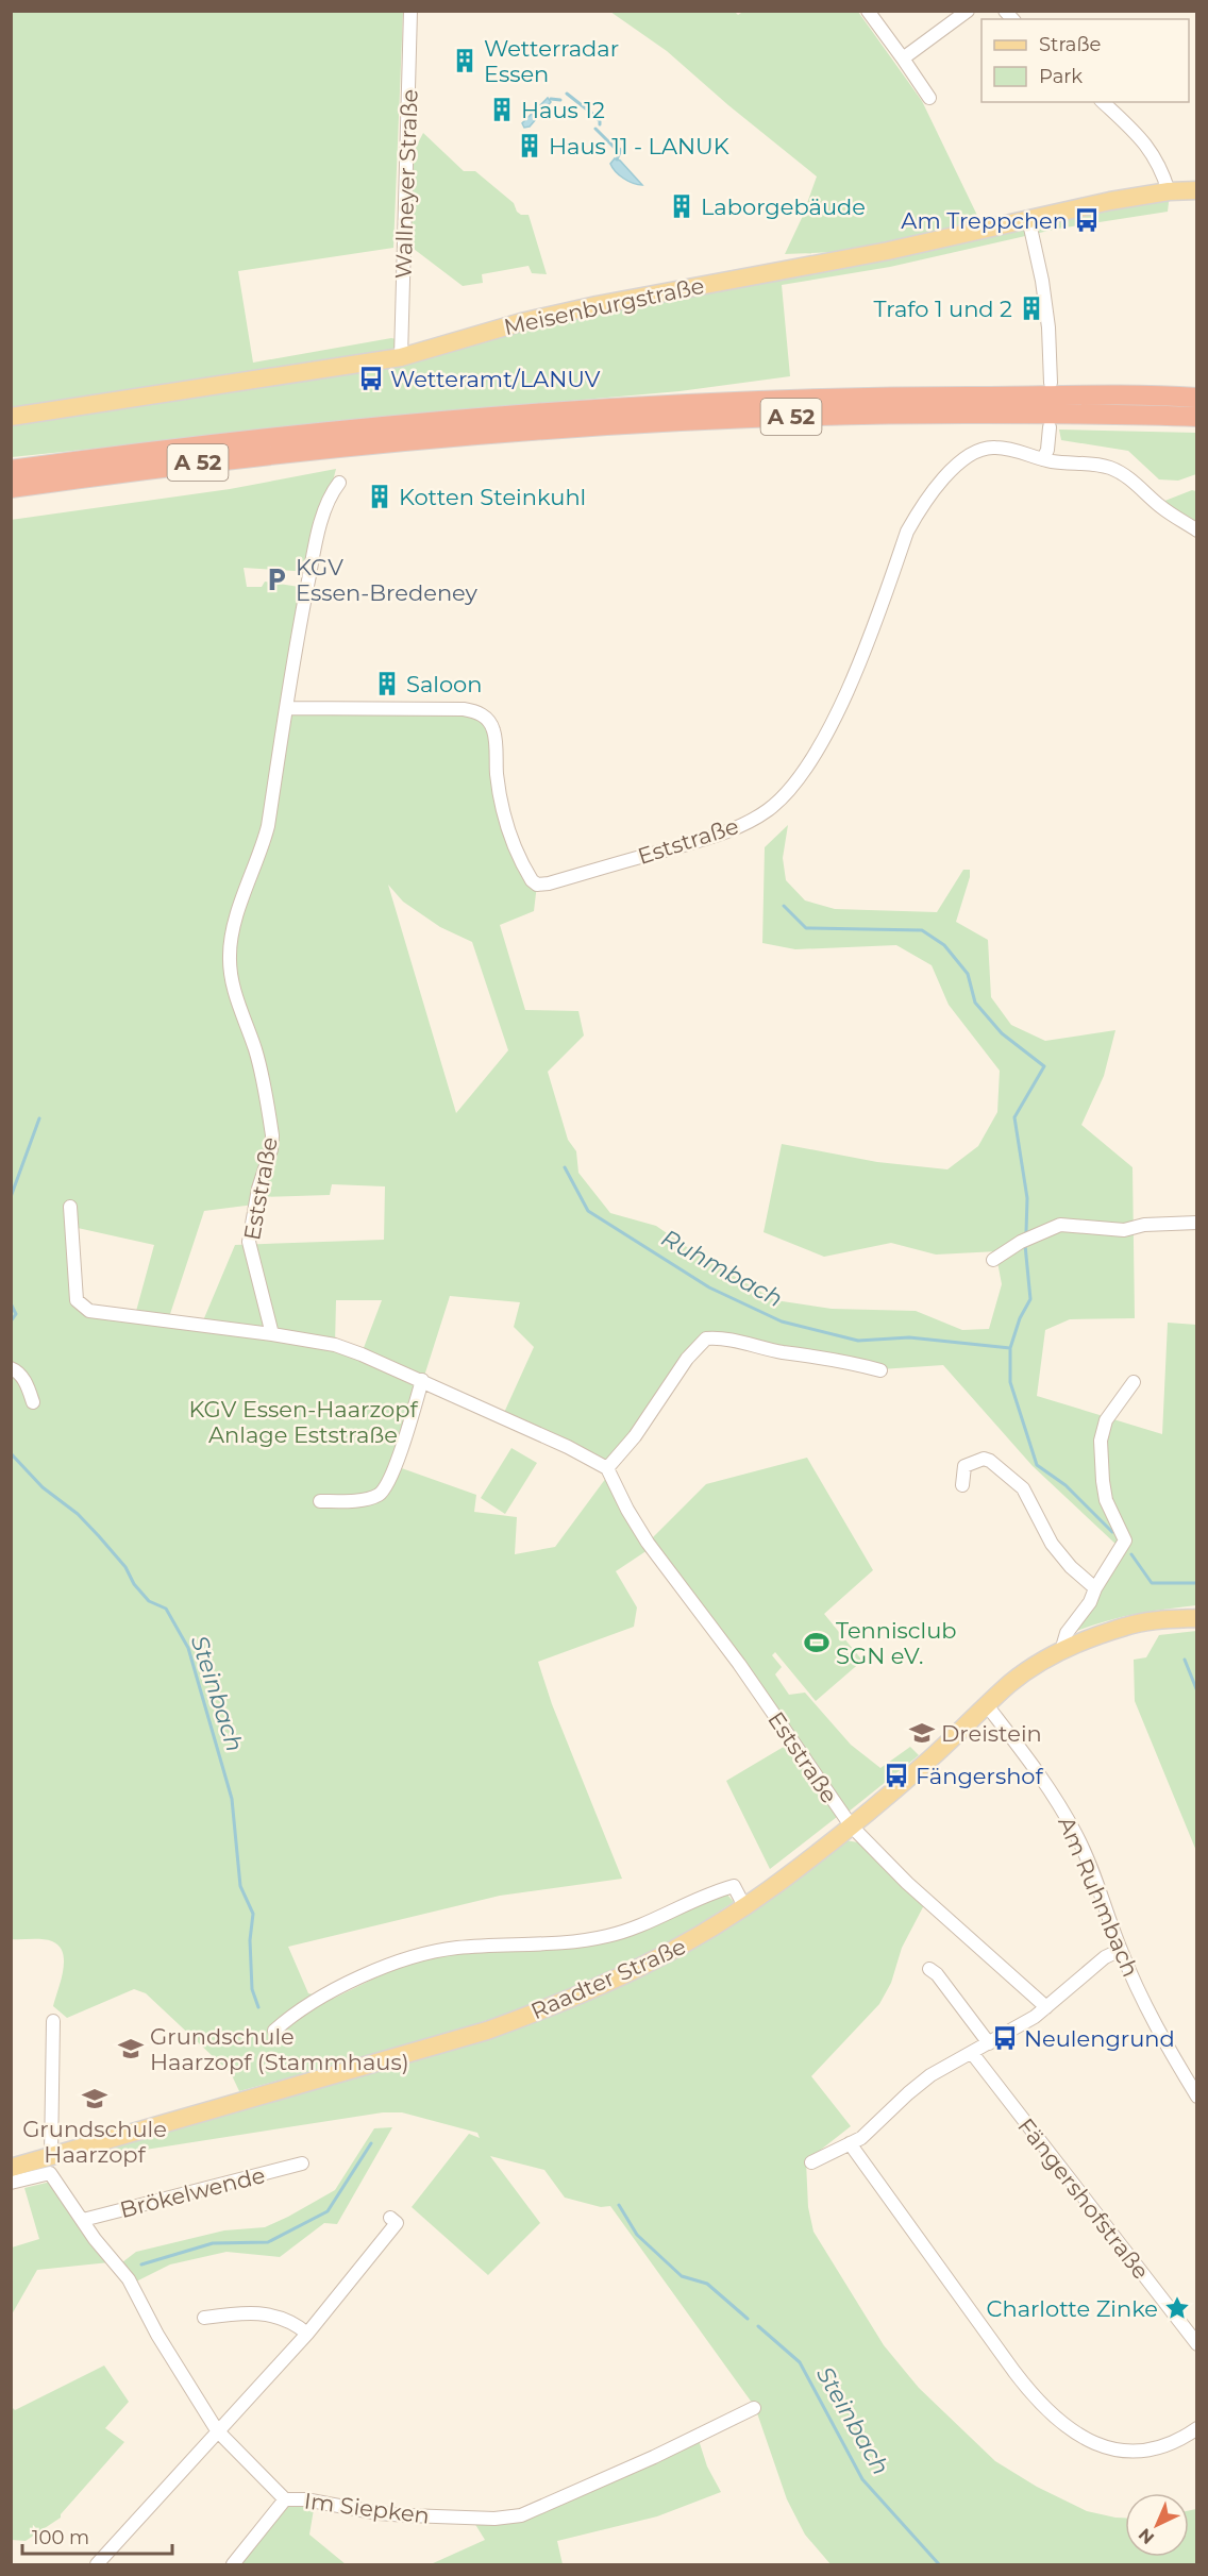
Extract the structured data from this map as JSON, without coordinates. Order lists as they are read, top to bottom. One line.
{"streets":{"highway":["A 52"],"main road":["Meisenburgstraße","Raadter Straße"],"street":["Wallneyer Straße","Eststraße","Am Ruhmbach","Brökelwende","Fängershofstraße","Im Siepken"]},"crossings":[["Wallneyer Straße","Meisenburgstraße"],["Eststraße","Raadter Straße"],["Am Ruhmbach","Raadter Straße"],["Brökelwende","Im Siepken"]],"water":["Ruhmbach","Steinbach"],"parks":["KGV Essen-Haarzopf Anlage Eststraße"],"places":{"building":["Wetterradar Essen","Haus 12","Haus 11 - LANUK","Laborgebäude","Trafo 1 und 2","Kotten Steinkuhl","Saloon"],"bus stop":["Am Treppchen","Wetteramt/LANUV","Fängershof","Neulengrund"],"parking":["KGV Essen-Bredeney"],"sports":["Tennisclub SGN eV."],"school or university":["Dreistein","Grundschule Haarzopf (Stammhaus)","Grundschule Haarzopf"],"place":["Charlotte Zinke"]},"legend":["Straße","Park"],"scale_bar":"100 m","north":"bottom left"}
